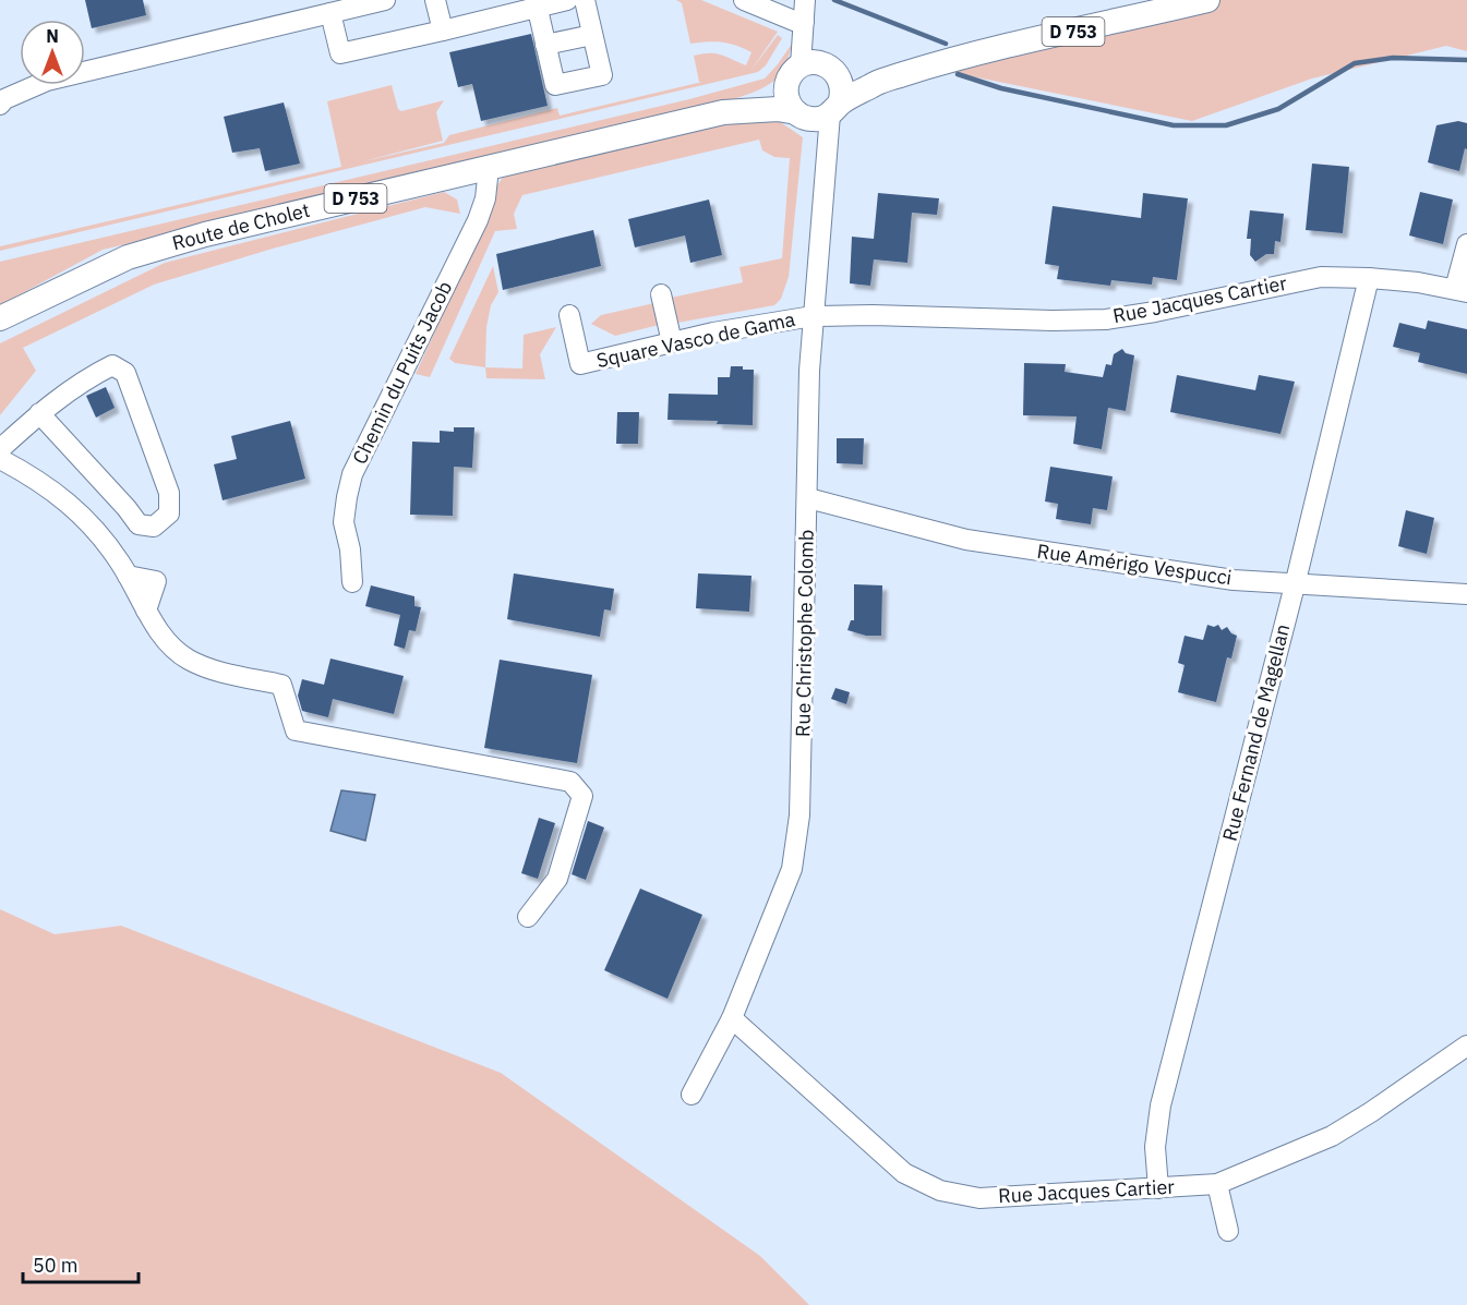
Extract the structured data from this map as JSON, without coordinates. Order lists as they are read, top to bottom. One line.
{"streets":{"main road":["D 753","Route de Cholet"],"street":["Rue Jacques Cartier","Square Vasco de Gama","Chemin du Puits Jacob","Rue Amérigo Vespucci","Rue Christophe Colomb","Rue Fernand de Magellan"]},"crossings":[["D 753","Route de Cholet"],["D 753","Rue Christophe Colomb"],["Route de Cholet","Chemin du Puits Jacob"],["Route de Cholet","Rue Christophe Colomb"],["Rue Jacques Cartier","Square Vasco de Gama"],["Rue Jacques Cartier","Rue Christophe Colomb"],["Rue Jacques Cartier","Rue Fernand de Magellan"],["Square Vasco de Gama","Rue Christophe Colomb"],["Rue Amérigo Vespucci","Rue Christophe Colomb"],["Rue Amérigo Vespucci","Rue Fernand de Magellan"]],"scale_bar":"50 m","north":"top"}
